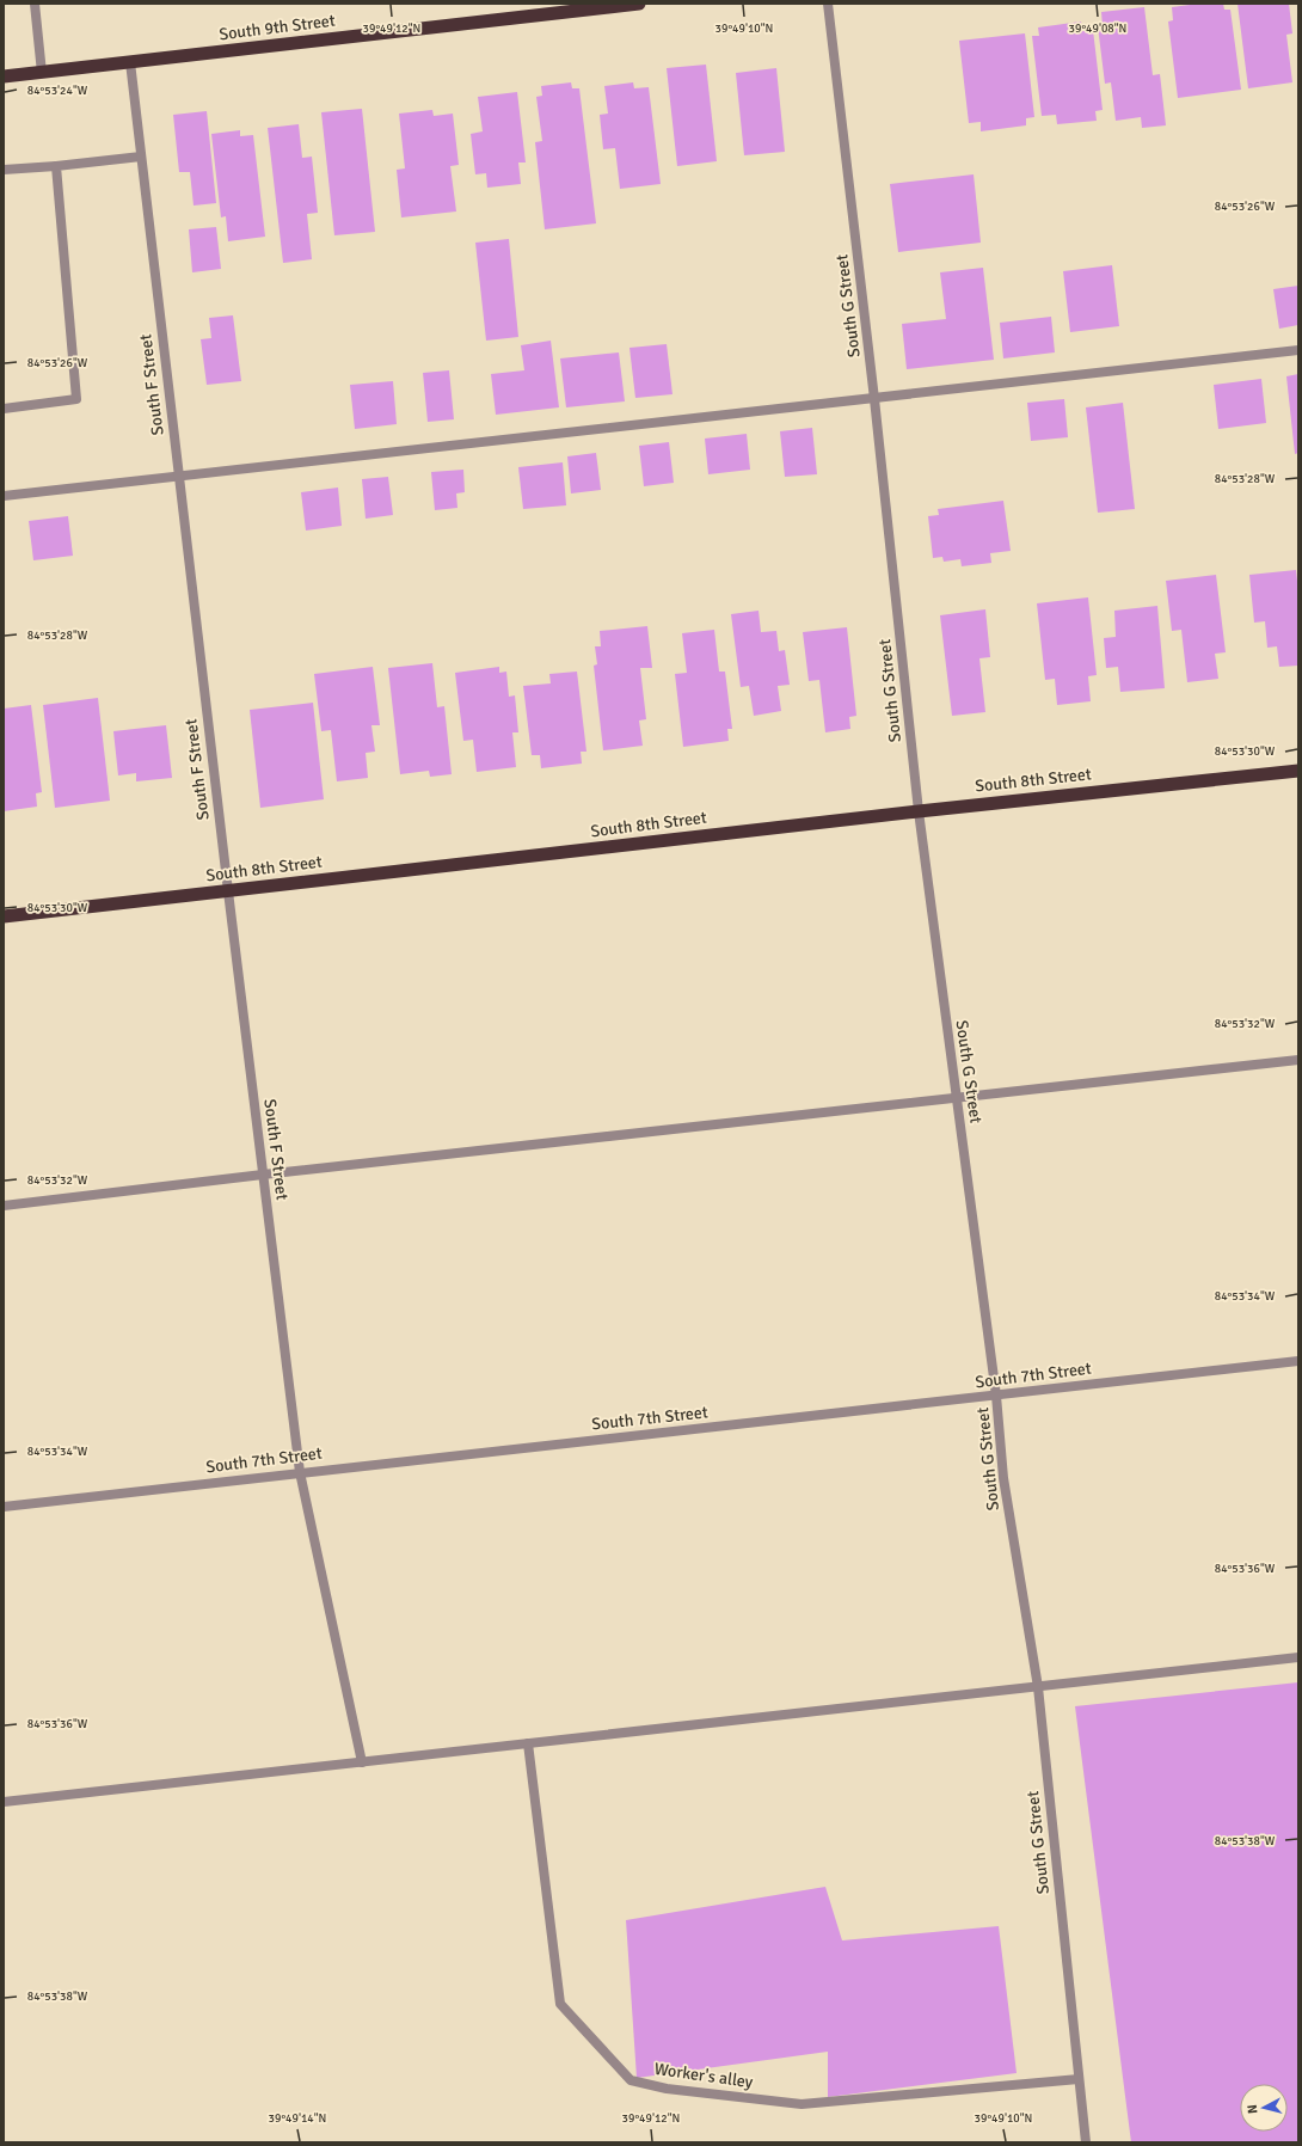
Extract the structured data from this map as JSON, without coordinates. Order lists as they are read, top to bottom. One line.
{"streets":{"highway":["South 9th Street","South 8th Street"],"street":["South G Street","South F Street","South 7th Street","Worker's alley"]},"crossings":[["South 9th Street","South F Street"],["South G Street","South 8th Street"],["South G Street","South 7th Street"],["South G Street","Worker's alley"],["South F Street","South 8th Street"],["South F Street","South 7th Street"]],"north":"left","coordinates":["39°49'12\"N","39°49'10\"N","39°49'08\"N","84°53'24\"W","84°53'26\"W","84°53'28\"W","84°53'30\"W","84°53'32\"W","84°53'34\"W","84°53'36\"W","84°53'38\"W","39°49'14\"N"]}
